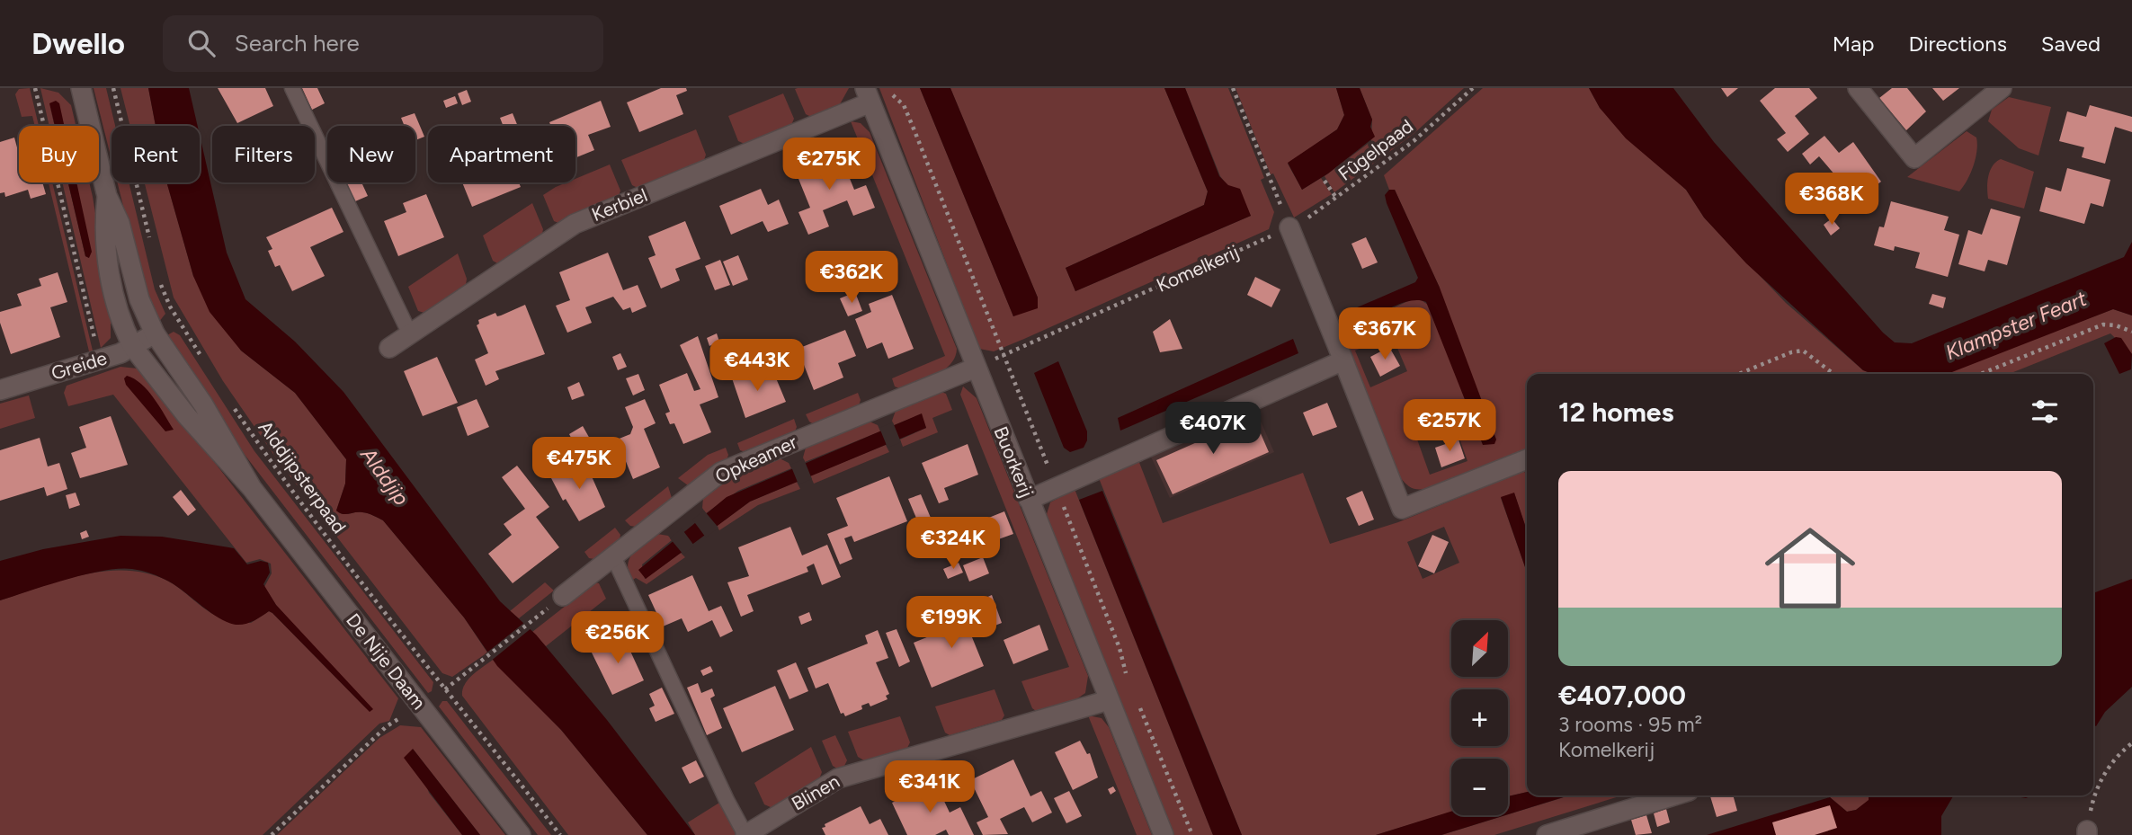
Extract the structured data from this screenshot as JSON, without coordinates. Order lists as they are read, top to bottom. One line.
{"streets":{"street":["Kerbiel","Greide","Opkeamer","Buorkerij","De Nije Daam","Blinen"],"path":["Fûgelpaad","Komelkerij","Alddjipsterpaad"]},"crossings":[["Fûgelpaad","Komelkerij"],["Kerbiel","Buorkerij"],["Komelkerij","Opkeamer"],["Komelkerij","Buorkerij"],["Greide","De Nije Daam"],["Opkeamer","Buorkerij"],["Buorkerij","Blinen"]],"water":["Klampster Feart","Alddjip"],"north":"top right","page":{"header":"Dwello","search":"Search here","nav":["Map","Directions","Saved"],"chip":["Buy","Rent","Filters","New","Apartment"],"price":["€275K","€368K","€362K","€367K","€443K","€257K","€407K","€475K","€324K","€199K","€256K","€341K"],"heading":"12 homes","list":[{"name":"€407,000","note":"3 rooms · 95 m² · Komelkerij"}],"map_buttons":["+","−"]}}
